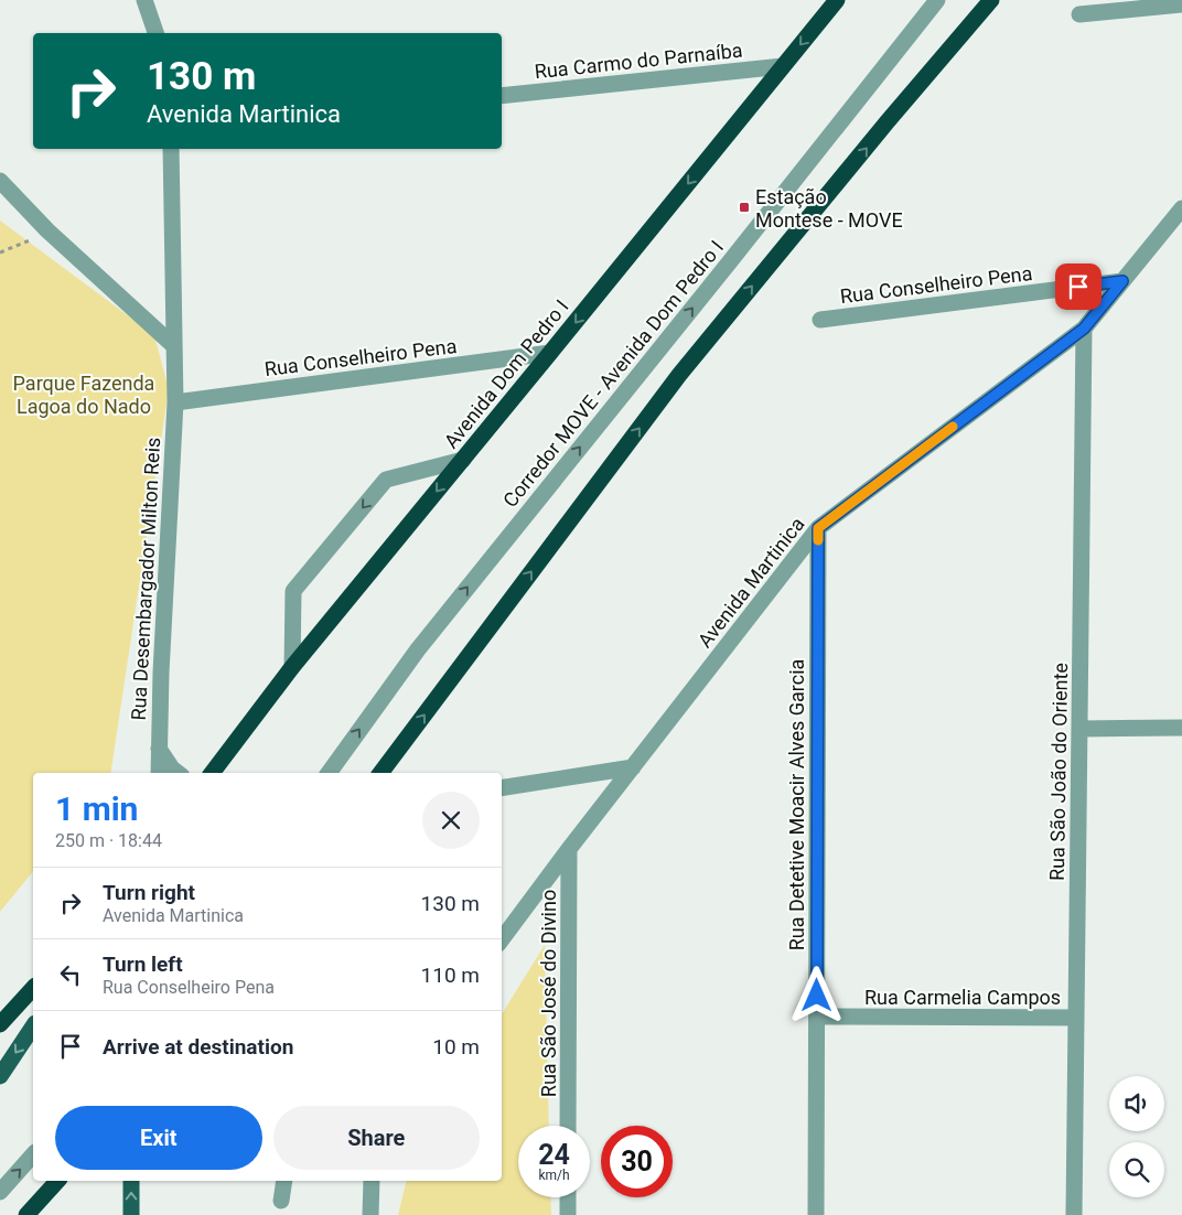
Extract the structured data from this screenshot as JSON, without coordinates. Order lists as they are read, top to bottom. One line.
{"streets":{"highway":["Avenida Dom Pedro I"],"street":["Rua Carmo do Parnaíba","Rua Conselheiro Pena","Corredor MOVE - Avenida Dom Pedro I","Rua Desembargador Milton Reis","Avenida Martinica","Rua São João do Oriente","Rua Detetive Moacir Alves Garcia","Rua São José do Divino","Rua Carmelia Campos"]},"crossings":[["Rua Carmo do Parnaíba","Avenida Dom Pedro I"],["Rua Conselheiro Pena","Avenida Dom Pedro I"],["Rua Conselheiro Pena","Rua Desembargador Milton Reis"],["Rua Conselheiro Pena","Avenida Martinica"],["Avenida Martinica","Rua São João do Oriente"],["Avenida Martinica","Rua Detetive Moacir Alves Garcia"],["Avenida Martinica","Rua São José do Divino"],["Rua São João do Oriente","Rua Carmelia Campos"],["Rua Detetive Moacir Alves Garcia","Rua Carmelia Campos"]],"one_way":["Corredor MOVE - Avenida Dom Pedro I"],"parks":["Parque Fazenda Lagoa do Nado"],"places":{"transit":["Estação Montese - MOVE"]},"page":{"turn":["130 m","Avenida Martinica"],"heading":["1 min","250 m · 18:44"],"list":[{"name":"Turn right","note":"Avenida Martinica","value":"130 m"},{"name":"Turn left","note":"Rua Conselheiro Pena","value":"110 m"},{"name":"Arrive at destination","value":"10 m"}],"buttons":["Exit","Share"],"speed":"24 km/h","limit":"30"}}
